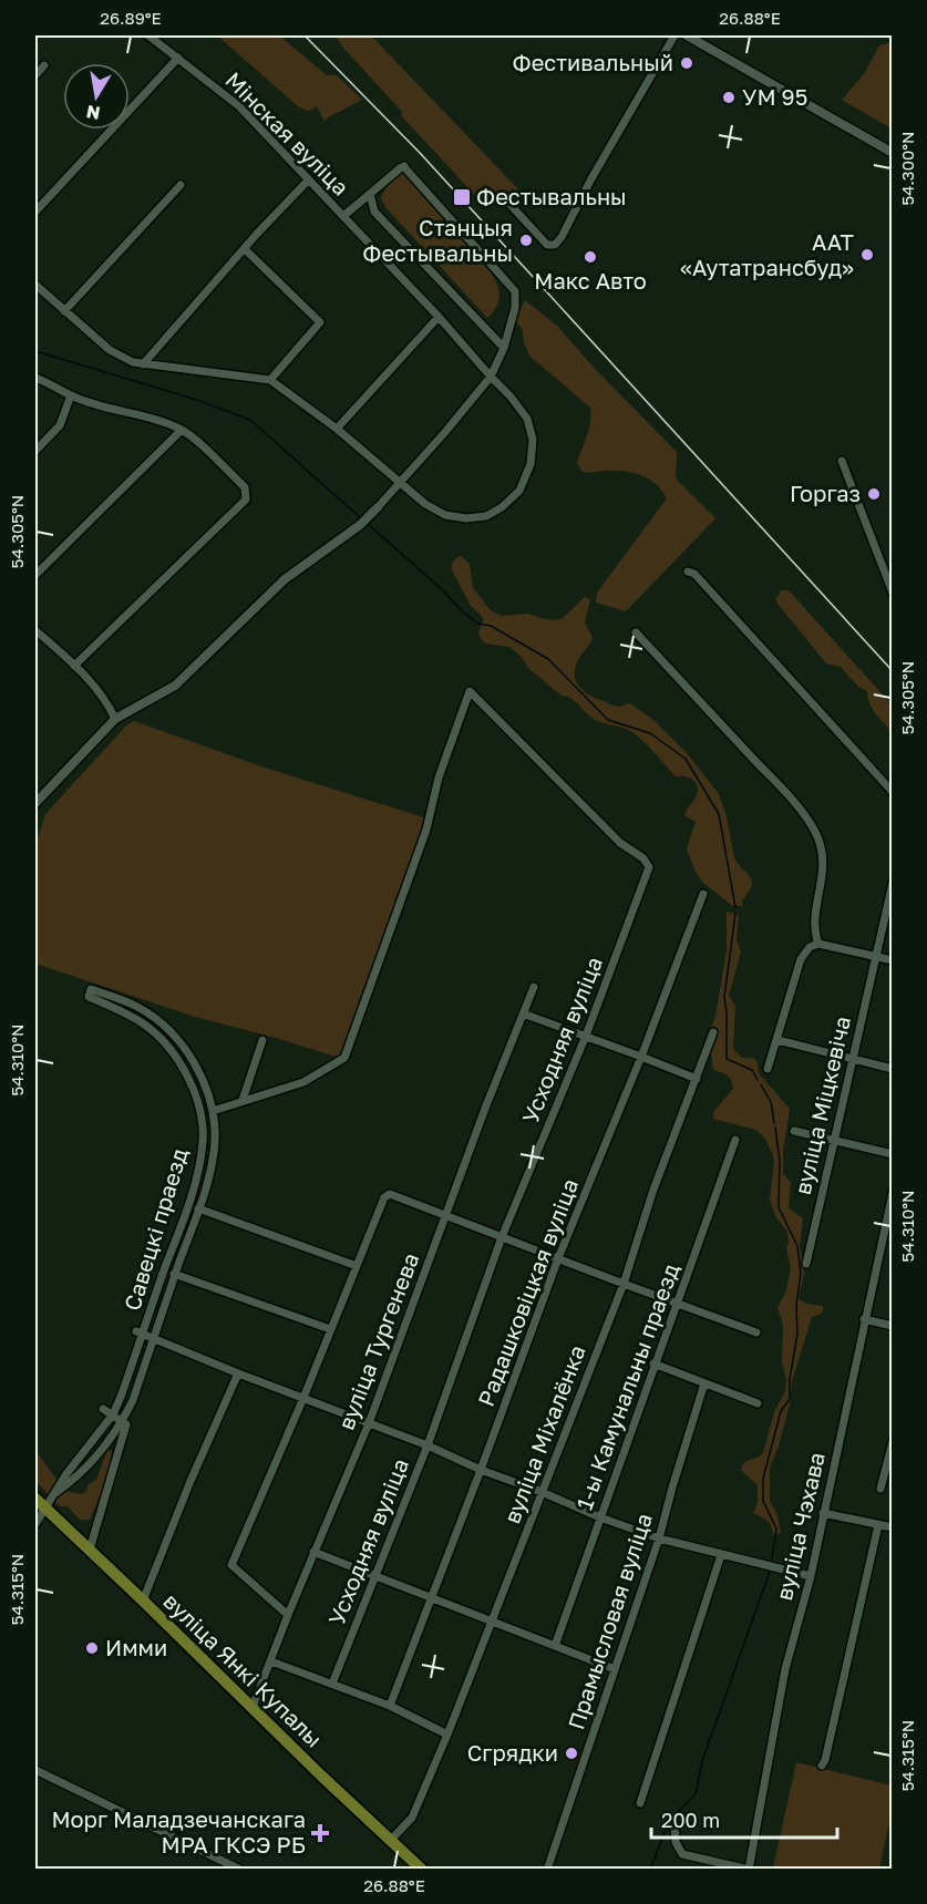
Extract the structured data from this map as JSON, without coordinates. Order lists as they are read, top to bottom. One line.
{"streets":{"main road":["вуліца Янкі Купалы"],"street":["Мінская вуліца","Усходняя вуліца","вуліца Міцкевіча","Савецкі праезд","Радашковіцкая вуліца","вуліца Тургенева","1-ы Камунальны праезд","вуліца Міхалёнка","вуліца Чэхава","Прамысловая вуліца"]},"crossings":[["Савецкі праезд","вуліца Янкі Купалы"],["вуліца Тургенева","вуліца Янкі Купалы"],["вуліца Міхалёнка","вуліца Янкі Купалы"]],"places":{"other":["Фестивальный","УМ 95","Станцыя Фестывальны","ААТ «Аутатрансбуд»","Макс Авто","Горгаз","Имми","Сгрядки"],"transit":["Фестывальны"],"health":["Морг Маладзечанскага МРА ГКСЭ РБ"]},"scale_bar":"200 m","north":"bottom","coordinates":["26.89°E","26.88°E","54.300°N","54.305°N","54.310°N","54.315°N"]}
